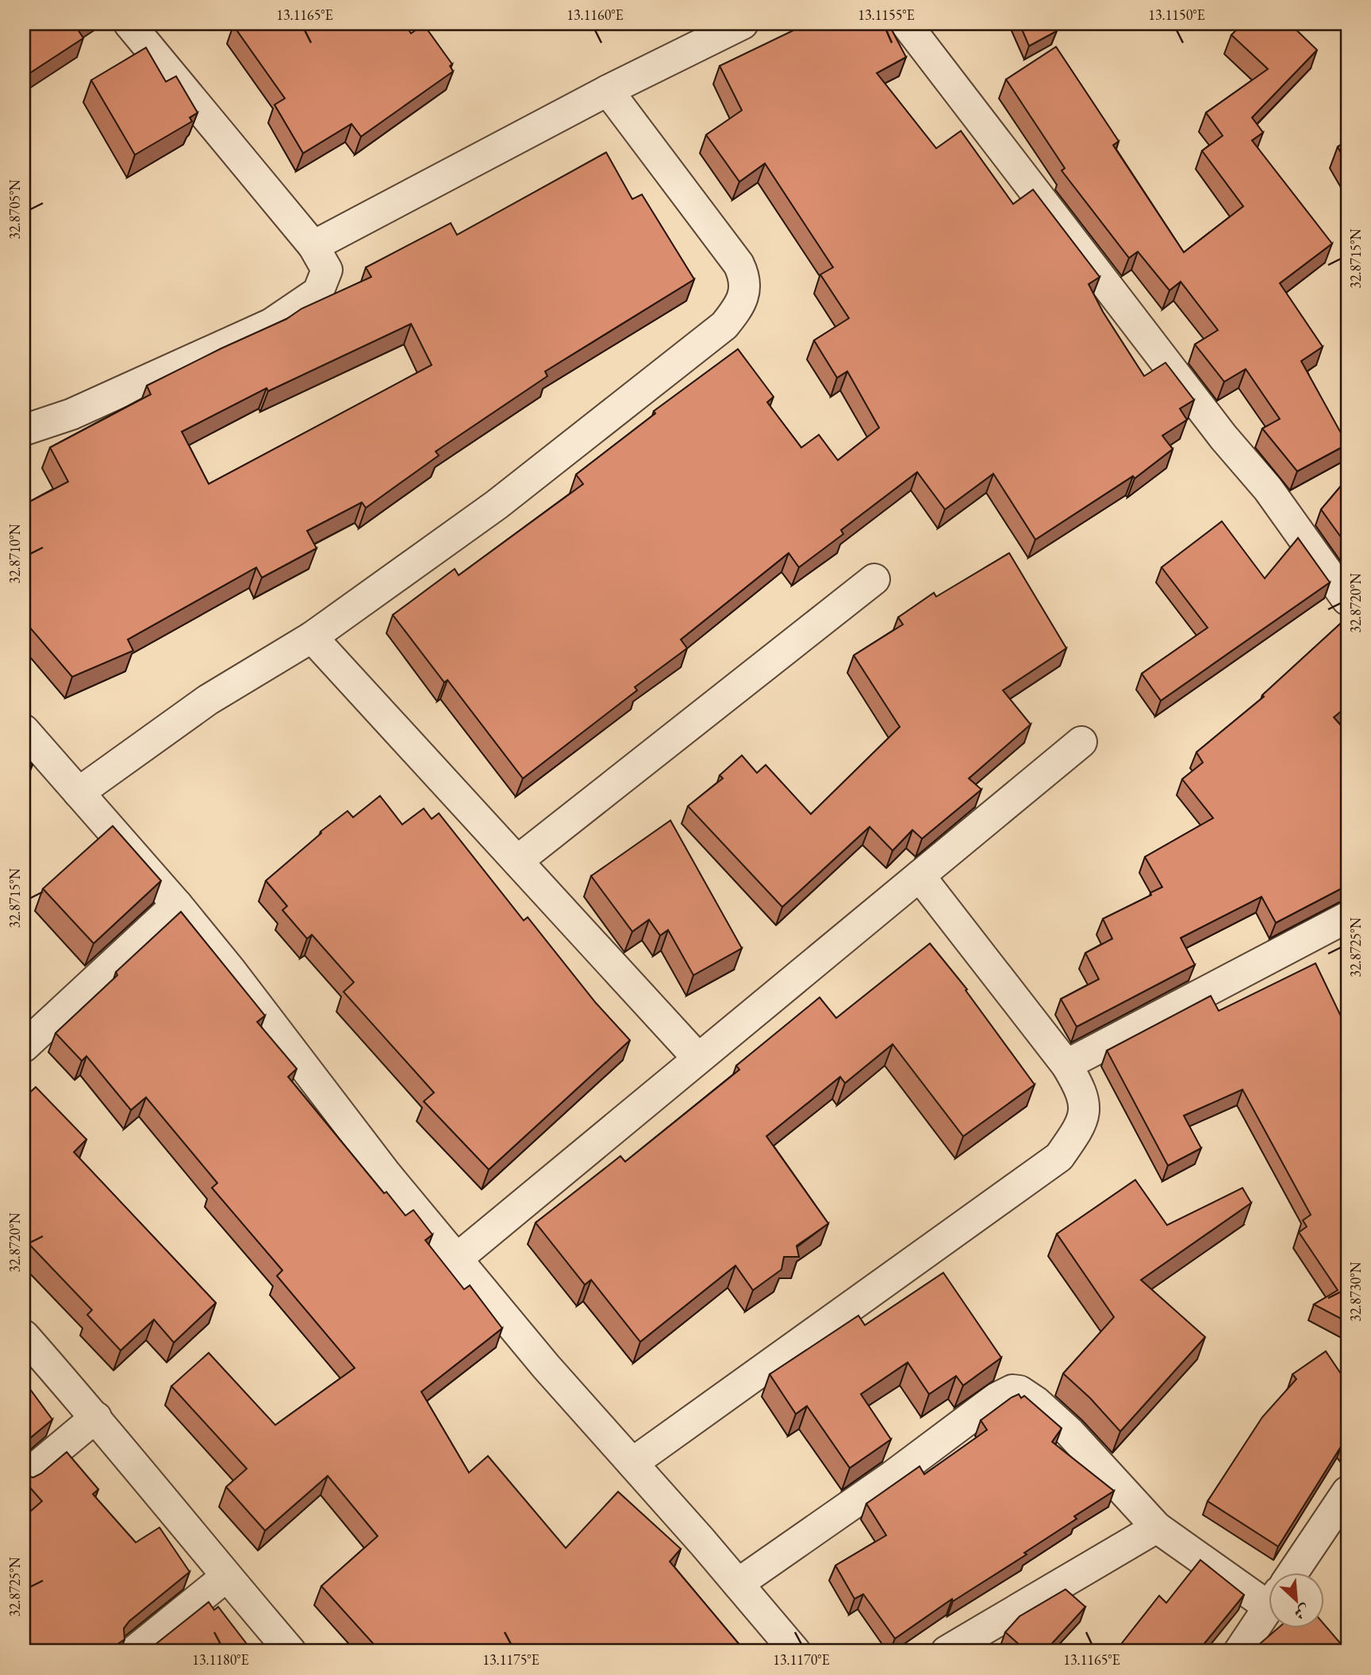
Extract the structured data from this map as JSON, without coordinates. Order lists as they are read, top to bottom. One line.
{"north":"bottom right","coordinates":["13.1165°E","13.1160°E","13.1155°E","13.1150°E","32.8705°N","32.8715°N","32.8710°N","32.8720°N","32.8725°N","32.8730°N","13.1180°E","13.1175°E","13.1170°E"]}
